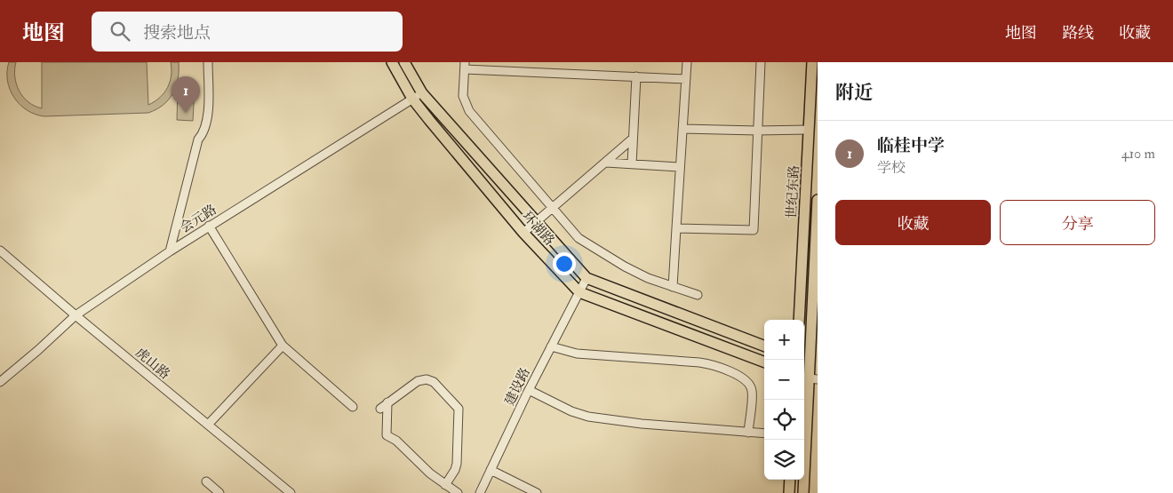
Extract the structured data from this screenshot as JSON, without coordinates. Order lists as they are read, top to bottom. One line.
{"streets":{"main road":["世纪东路","环湖路"],"street":["会元路","虎山路","建设路"]},"crossings":[["会元路","环湖路"],["会元路","虎山路"],["环湖路","建设路"]],"page":{"header":"地图","search":"搜索地点","nav":["地图","路线","收藏"],"heading":"附近","pins":"1","list":[{"mark":"1","name":"临桂中学","note":"学校","value":"410 m"}],"buttons":["收藏","分享"],"map_buttons":["+","−"]}}
